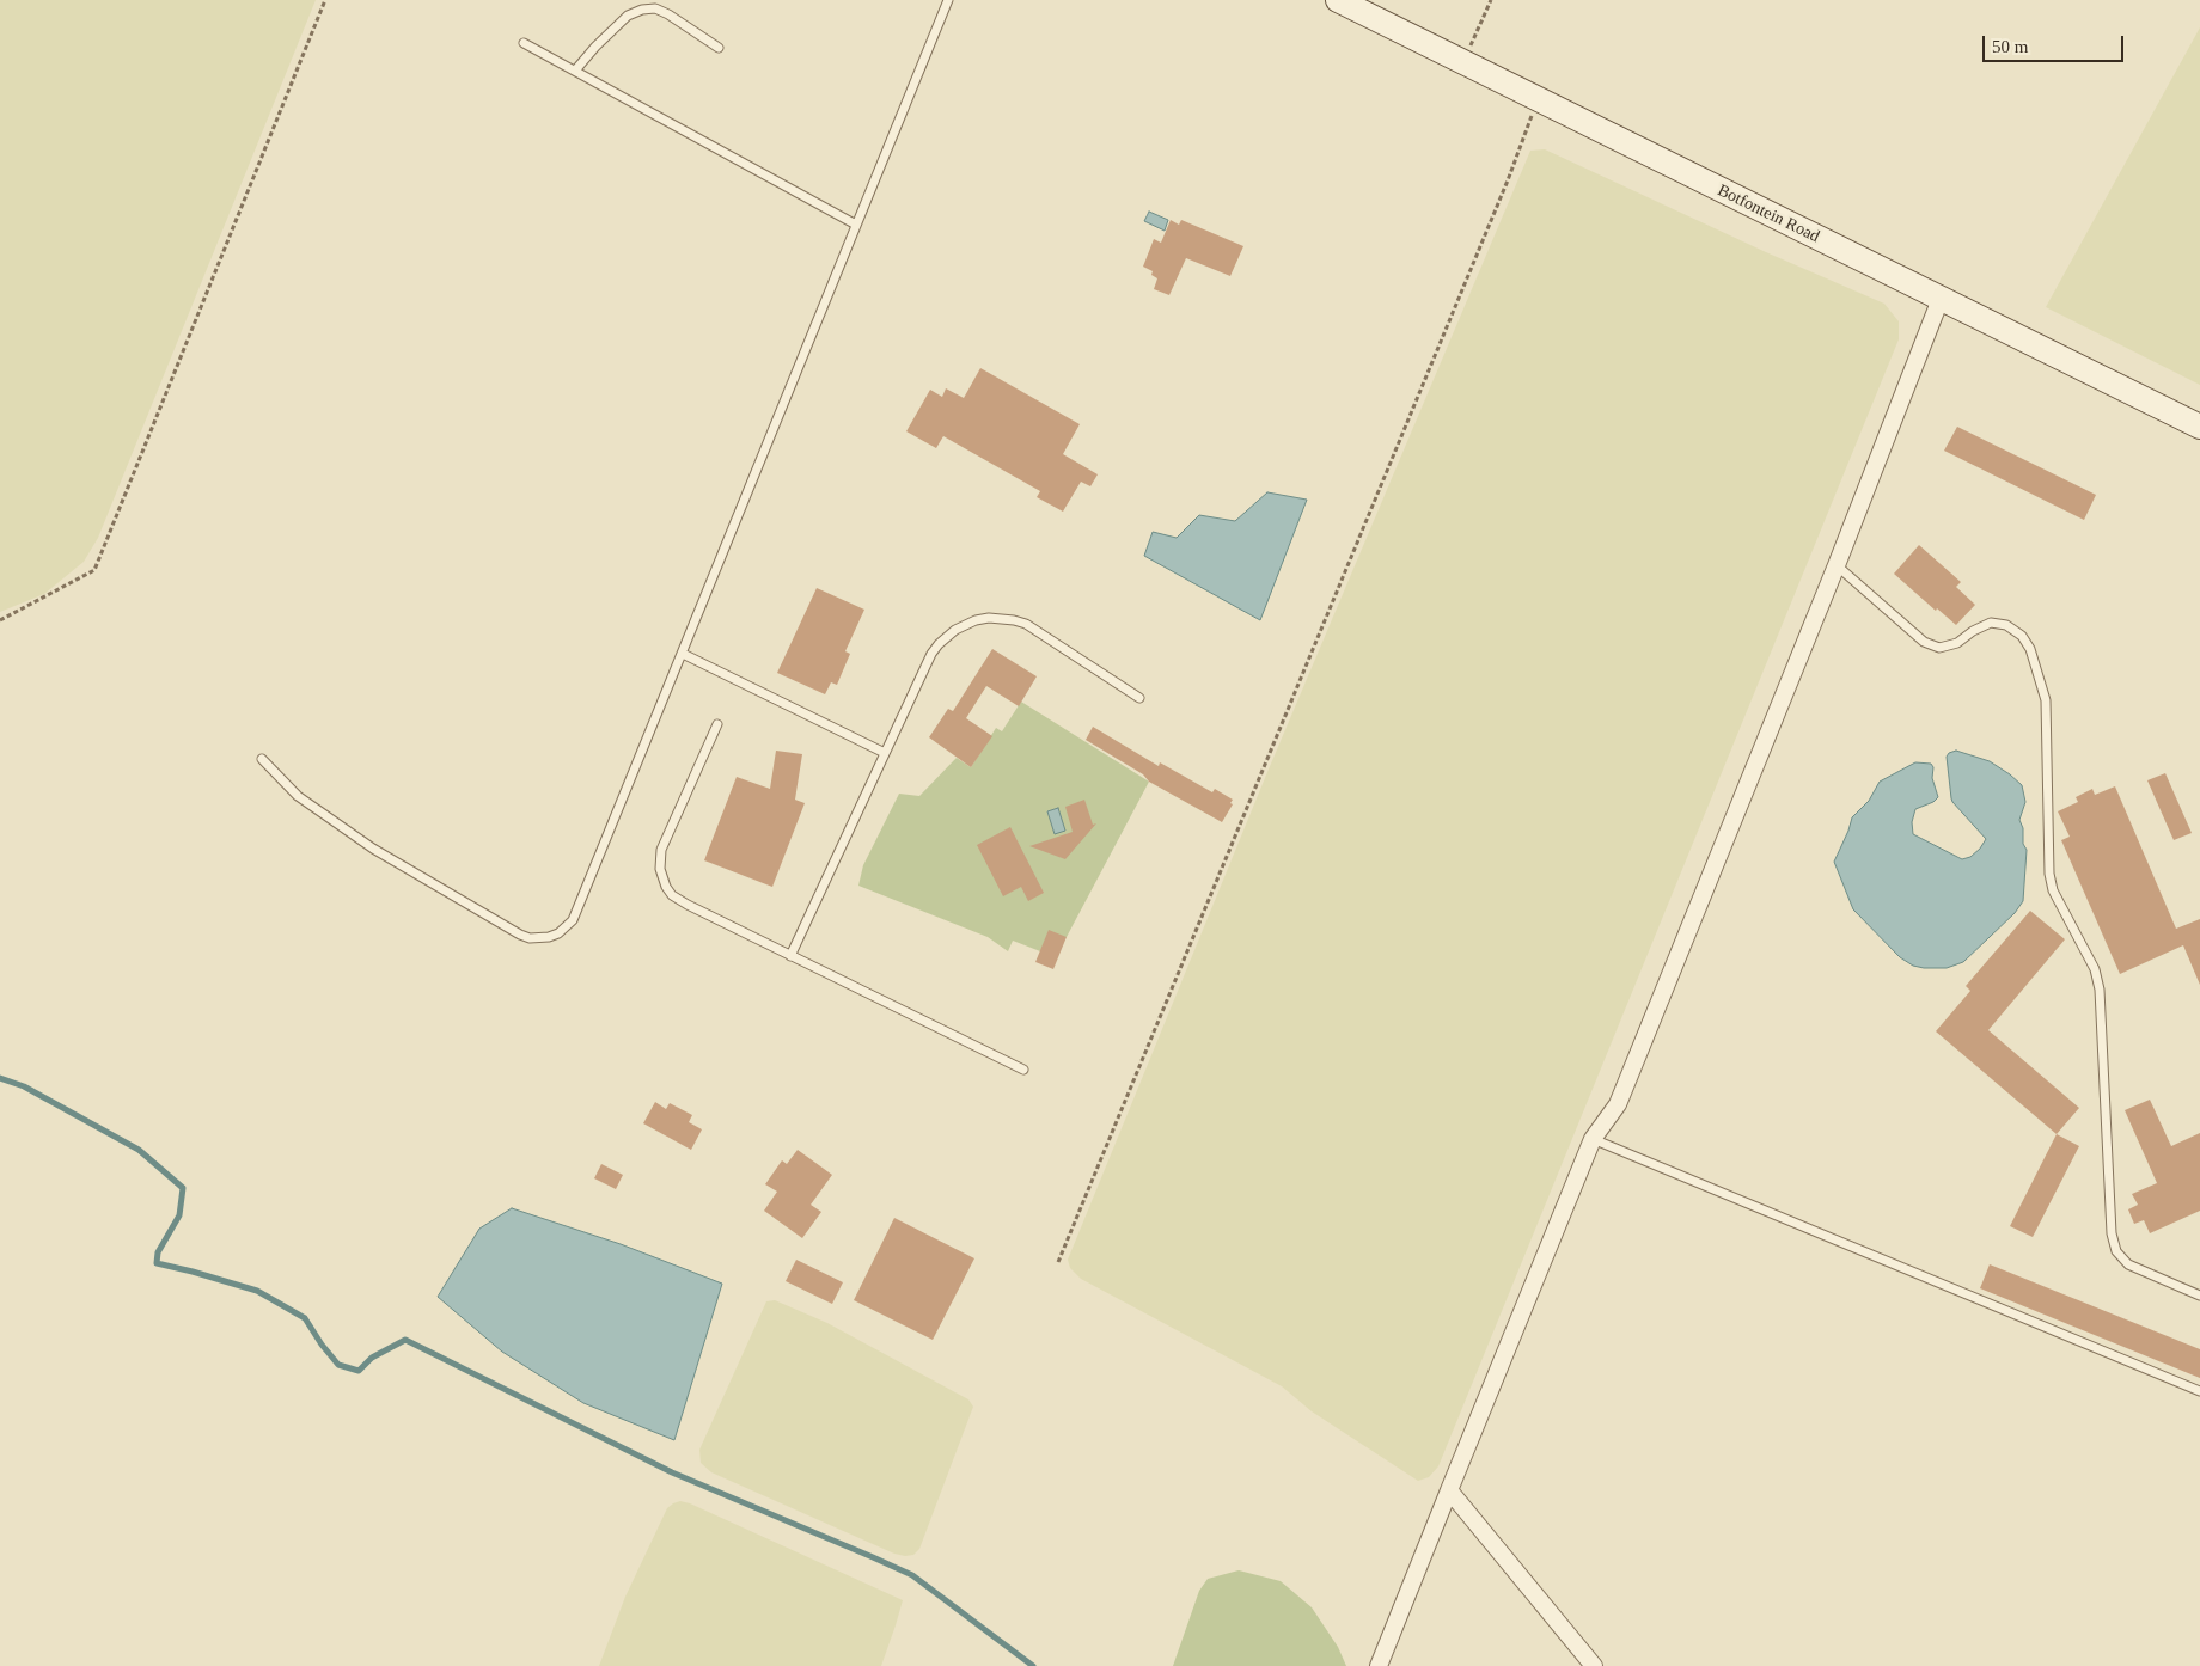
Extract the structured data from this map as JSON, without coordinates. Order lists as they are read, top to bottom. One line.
{"streets":{"main road":["Botfontein Road"]},"scale_bar":"50 m"}
